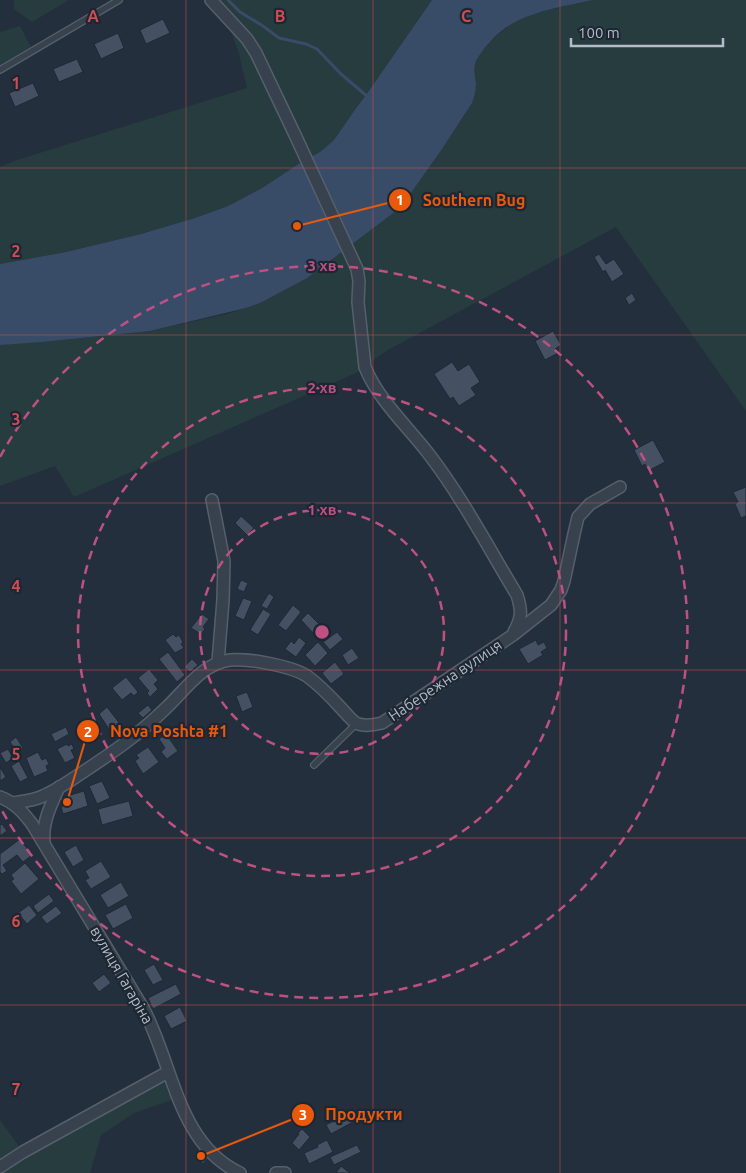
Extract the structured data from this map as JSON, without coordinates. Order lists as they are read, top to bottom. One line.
{"streets":{"street":["Набережна вулиця","вулиця Гагаріна"]},"places":["Southern Bug","Nova Poshta #1","Продукти"],"scale_bar":"100 m","grid":{"columns":["A","B","C"],"rows":["1","2","3","4","5","6","7"]},"rings":["3 хв","2 хв","1 хв"]}
